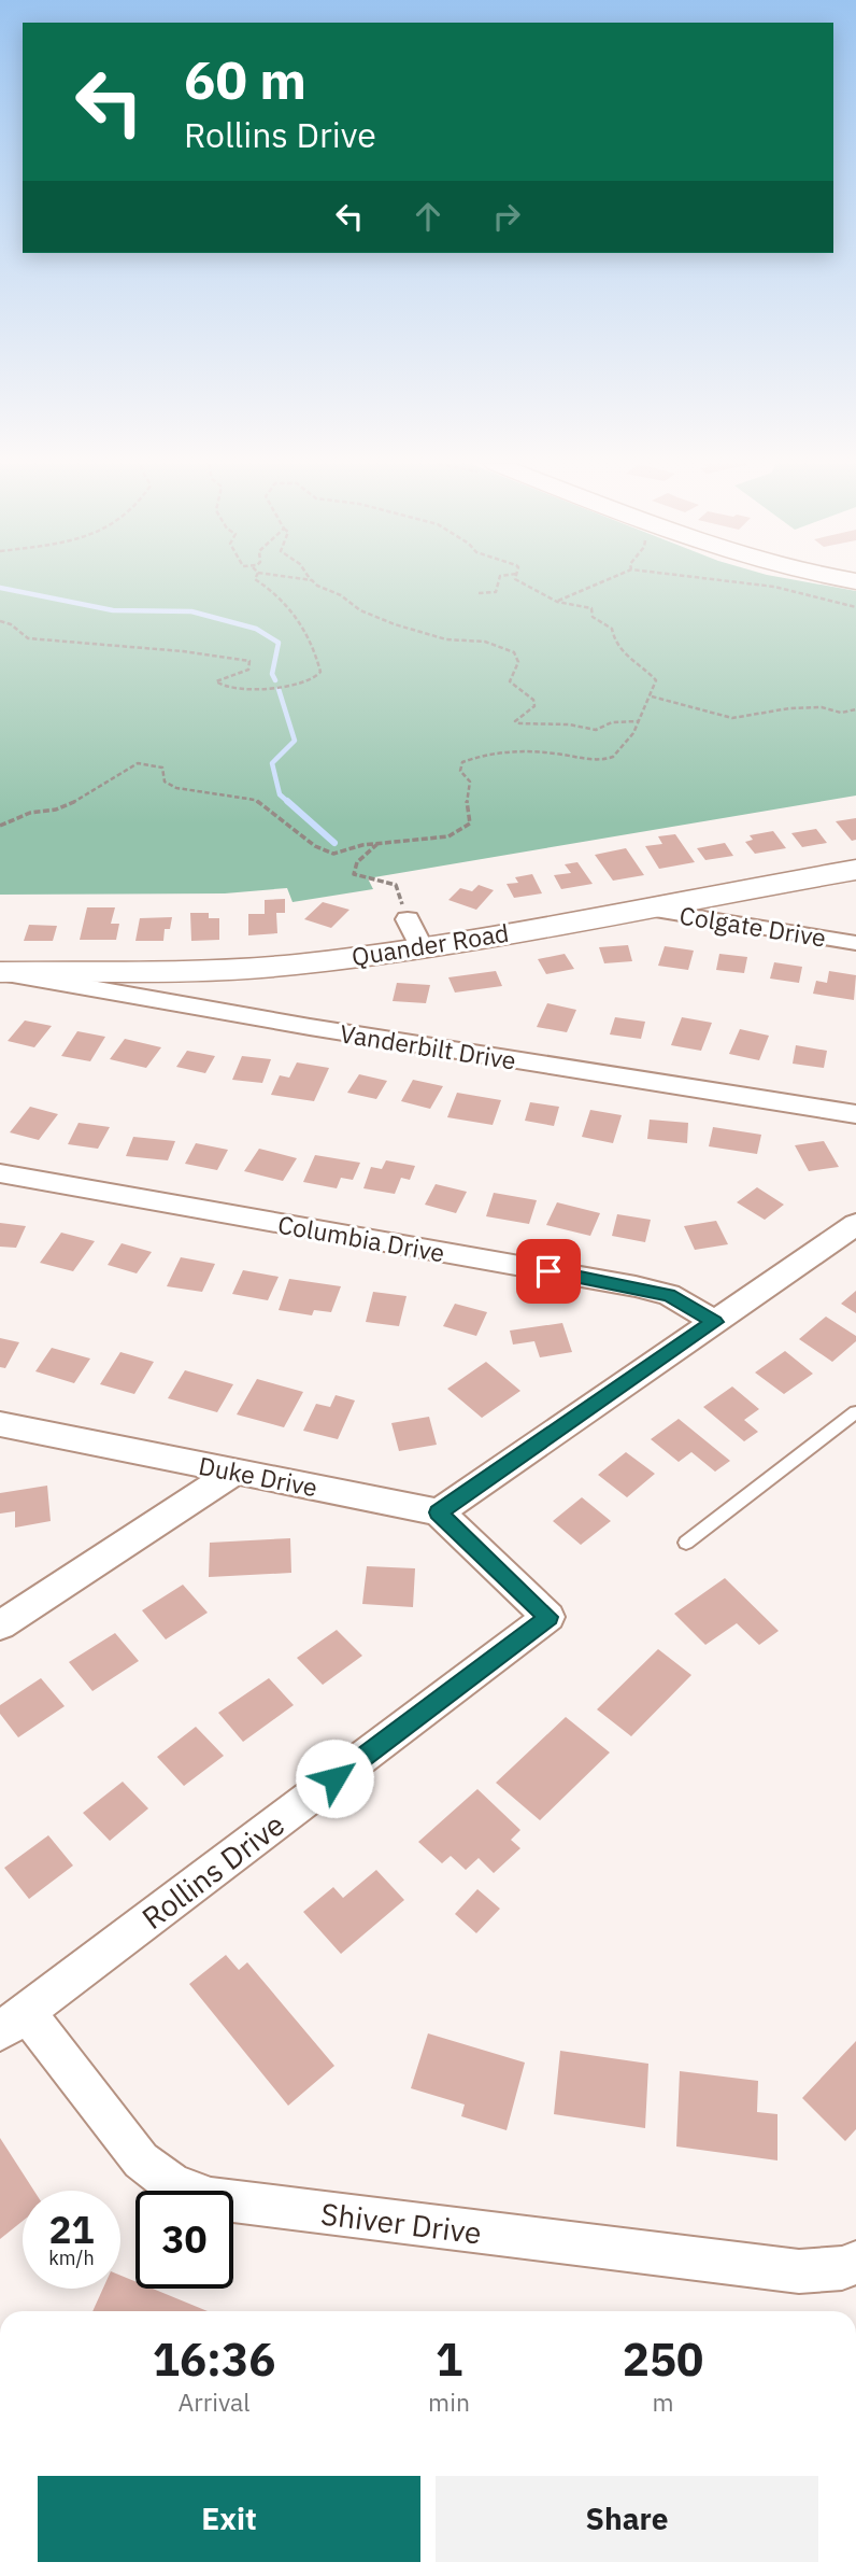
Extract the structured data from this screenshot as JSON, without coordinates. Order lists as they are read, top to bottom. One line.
{"streets":{"street":["Colgate Drive","Quander Road","Vanderbilt Drive","Columbia Drive","Duke Drive","Rollins Drive","Shiver Drive"]},"crossings":[["Colgate Drive","Quander Road"],["Quander Road","Vanderbilt Drive"],["Duke Drive","Rollins Drive"],["Rollins Drive","Shiver Drive"]],"page":{"turn":["60 m","Rollins Drive"],"speed":"21 km/h","limit":"30","eta":["16:36","Arrival","1","min","250","m"],"buttons":["Exit","Share"]}}
